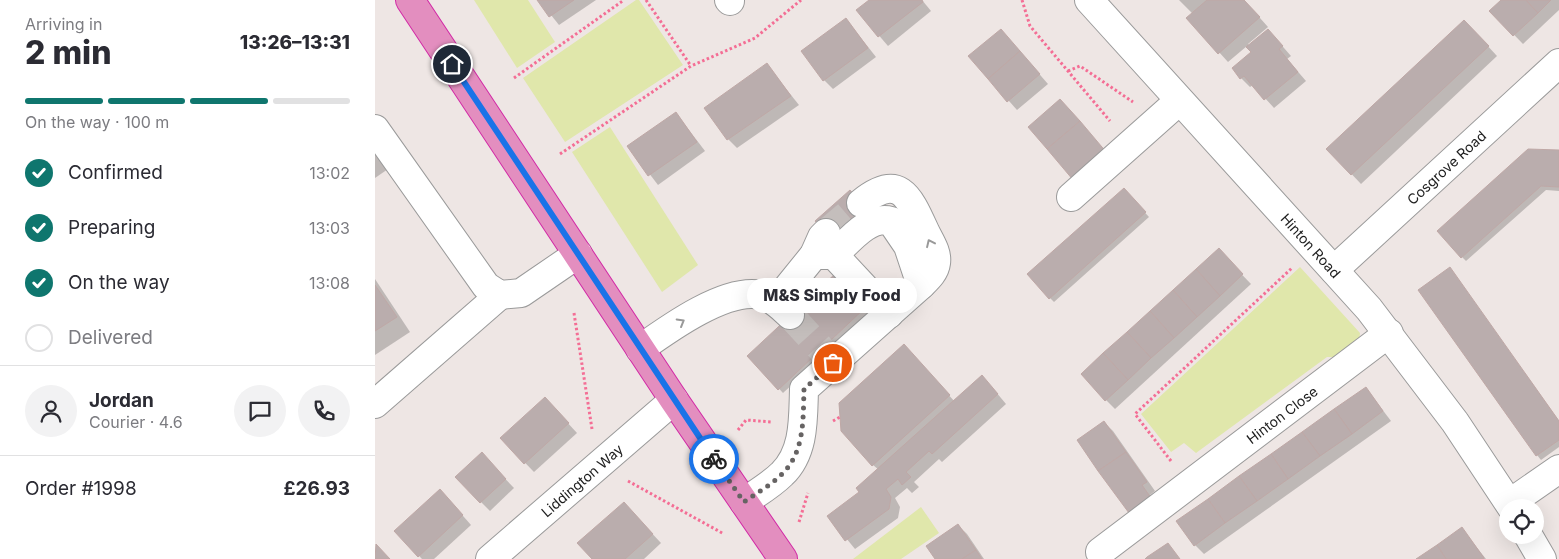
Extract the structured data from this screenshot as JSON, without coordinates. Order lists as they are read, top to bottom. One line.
{"streets":{"street":["Cosgrove Road","Hinton Road","Hinton Close","Liddington Way"]},"crossings":[["Cosgrove Road","Hinton Road"],["Hinton Road","Hinton Close"]],"places":["M&S Simply Food"],"page":{"heading":["2 min","Arriving in","13:26–13:31"],"panel":["Jordan","Courier · 4.6","Order #1998","£26.93"],"bar":"On the way · 100 m","list":[["Confirmed","13:02"],["Preparing","13:03"],["On the way","13:08"],"Delivered"],"bubble":"M&S Simply Food"}}
